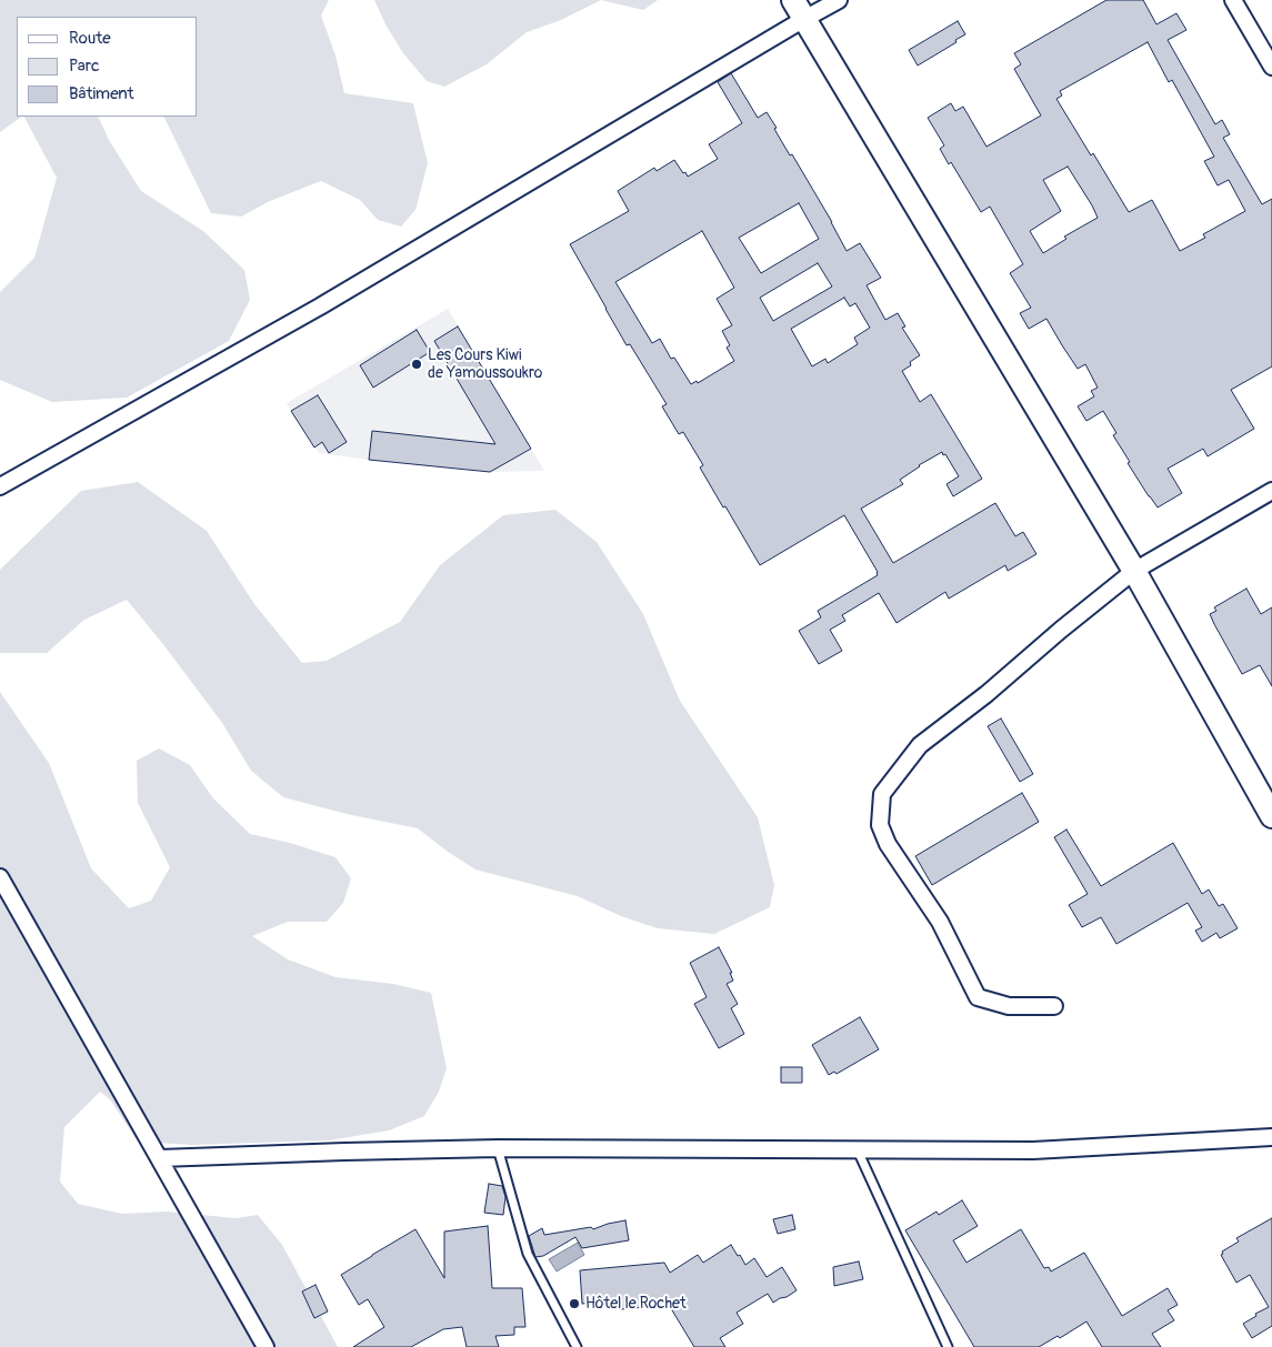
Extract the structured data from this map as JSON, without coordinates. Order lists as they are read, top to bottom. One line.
{"places":["Les Cours Kiwi de Yamoussoukro","Hôtel le Rochet"],"legend":["Route","Parc","Bâtiment"]}
